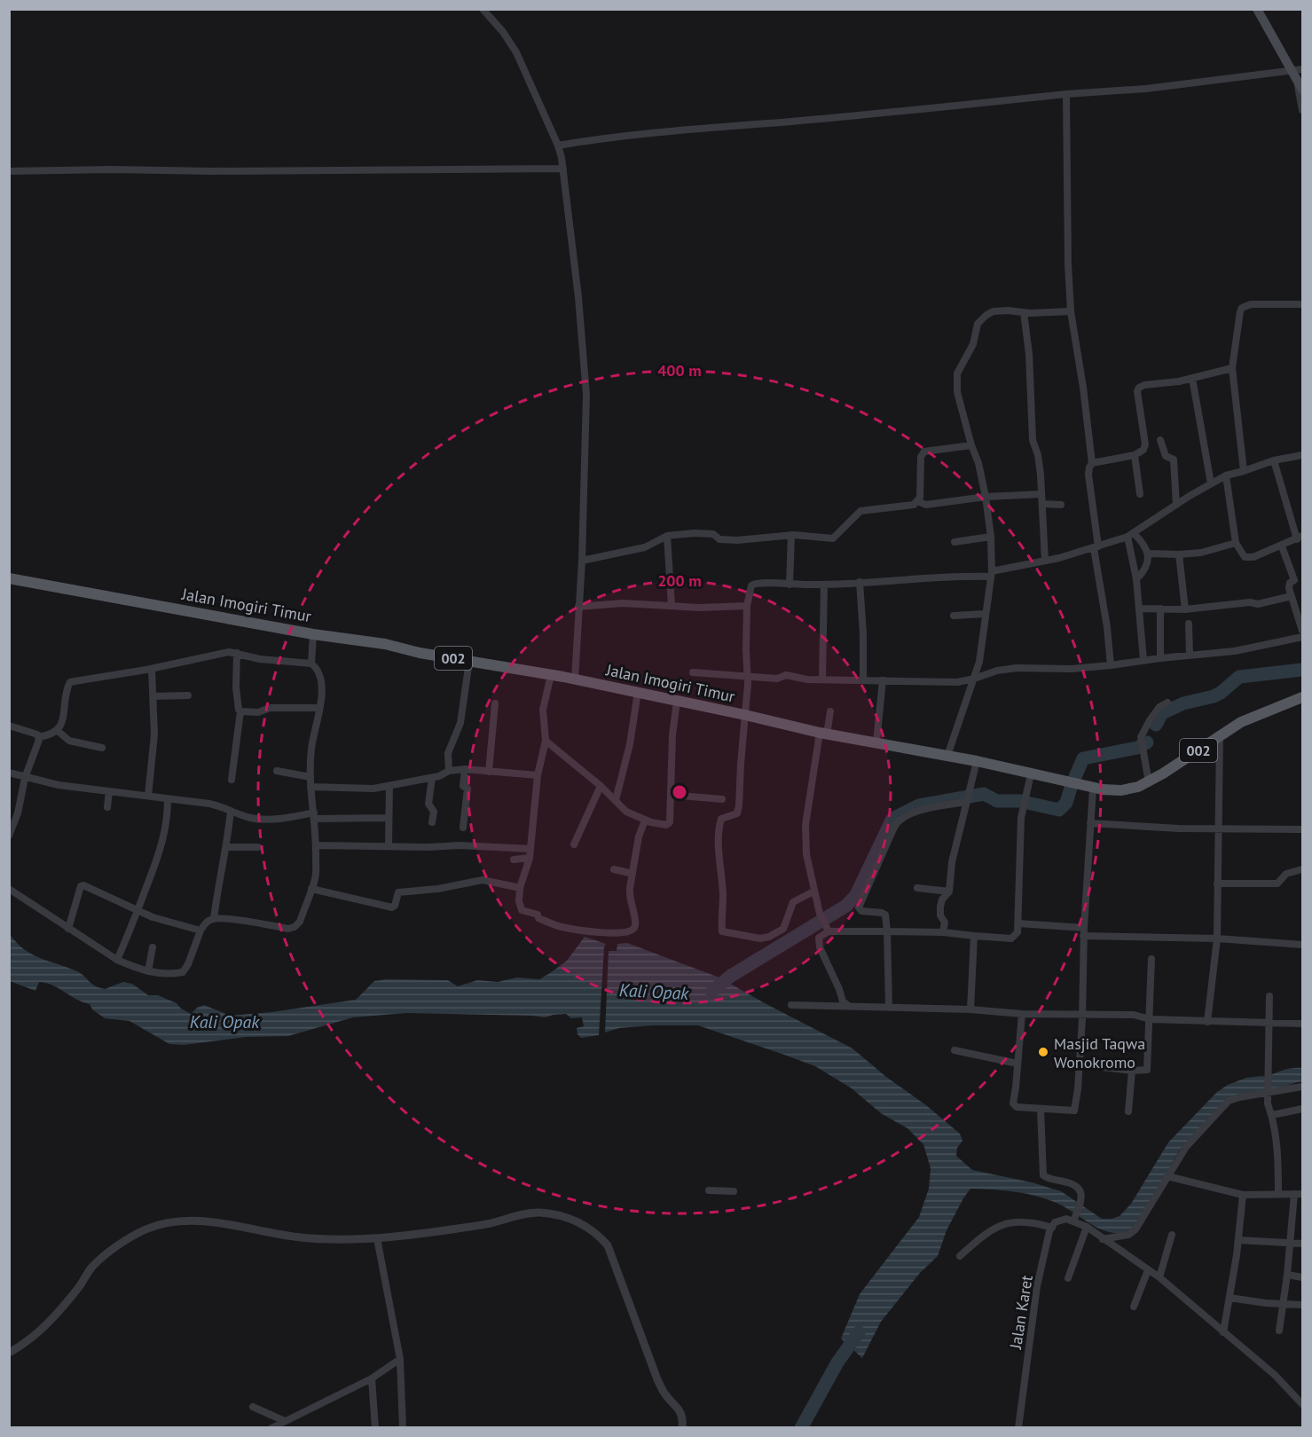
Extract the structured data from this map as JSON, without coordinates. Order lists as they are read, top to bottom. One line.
{"streets":{"main road":["Jalan Imogiri Timur","002"],"street":["Jalan Karet"]},"water":["Kali Opak"],"places":["Masjid Taqwa Wonokromo"],"rings":["400 m","200 m"]}
